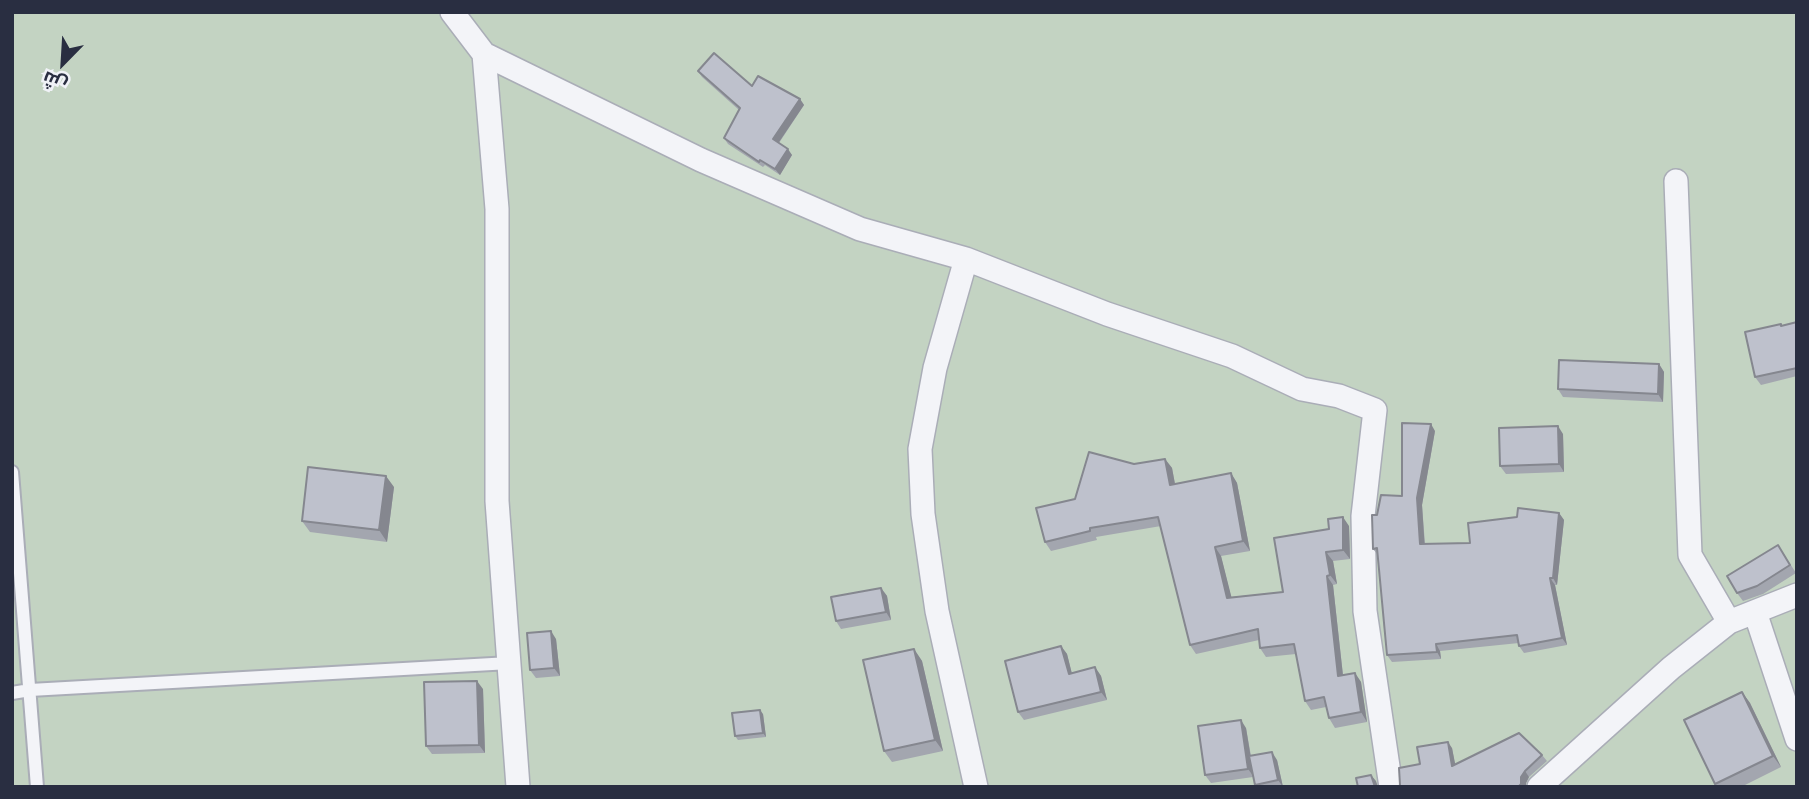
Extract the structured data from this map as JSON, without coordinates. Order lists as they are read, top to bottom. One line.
{"north":"bottom left"}
